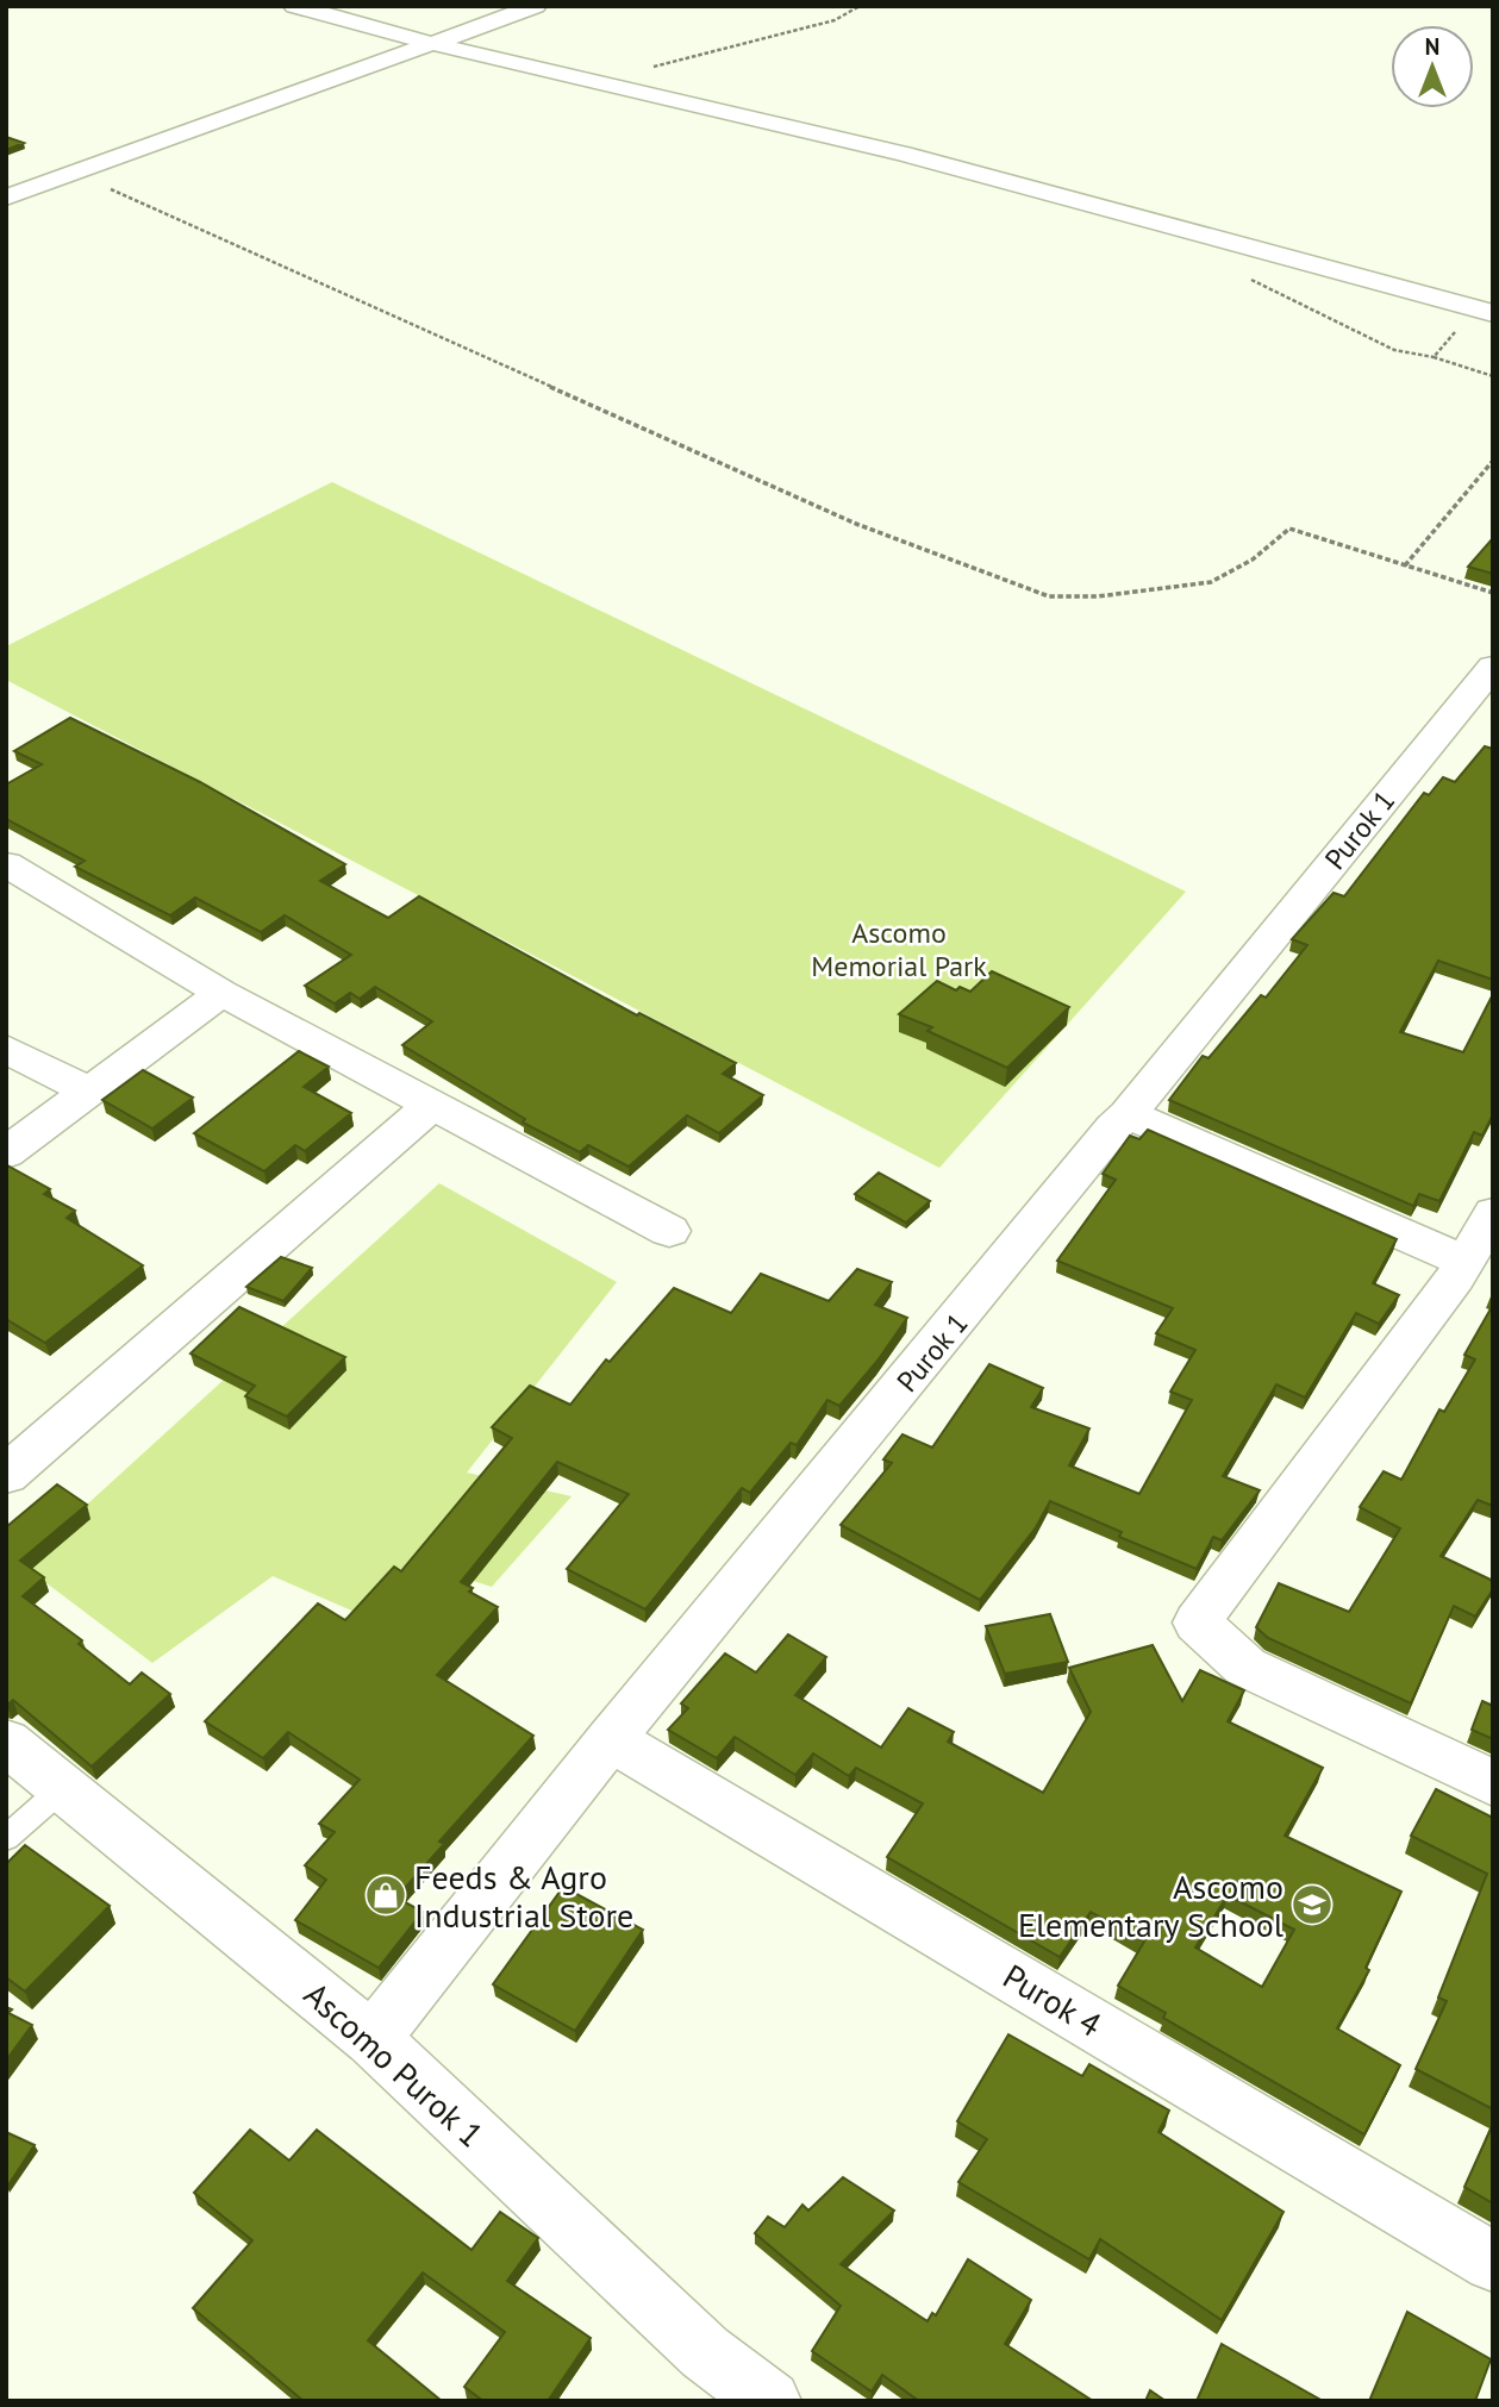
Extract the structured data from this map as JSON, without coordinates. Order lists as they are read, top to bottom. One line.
{"streets":{"street":["Purok 1","Purok 4","Ascomo Purok 1"]},"crossings":[["Purok 1","Purok 4"],["Purok 1","Ascomo Purok 1"]],"parks":["Ascomo Memorial Park"],"places":{"shop":["Feeds & Agro Industrial Store"],"school or university":["Ascomo Elementary School"]},"north":"top"}
